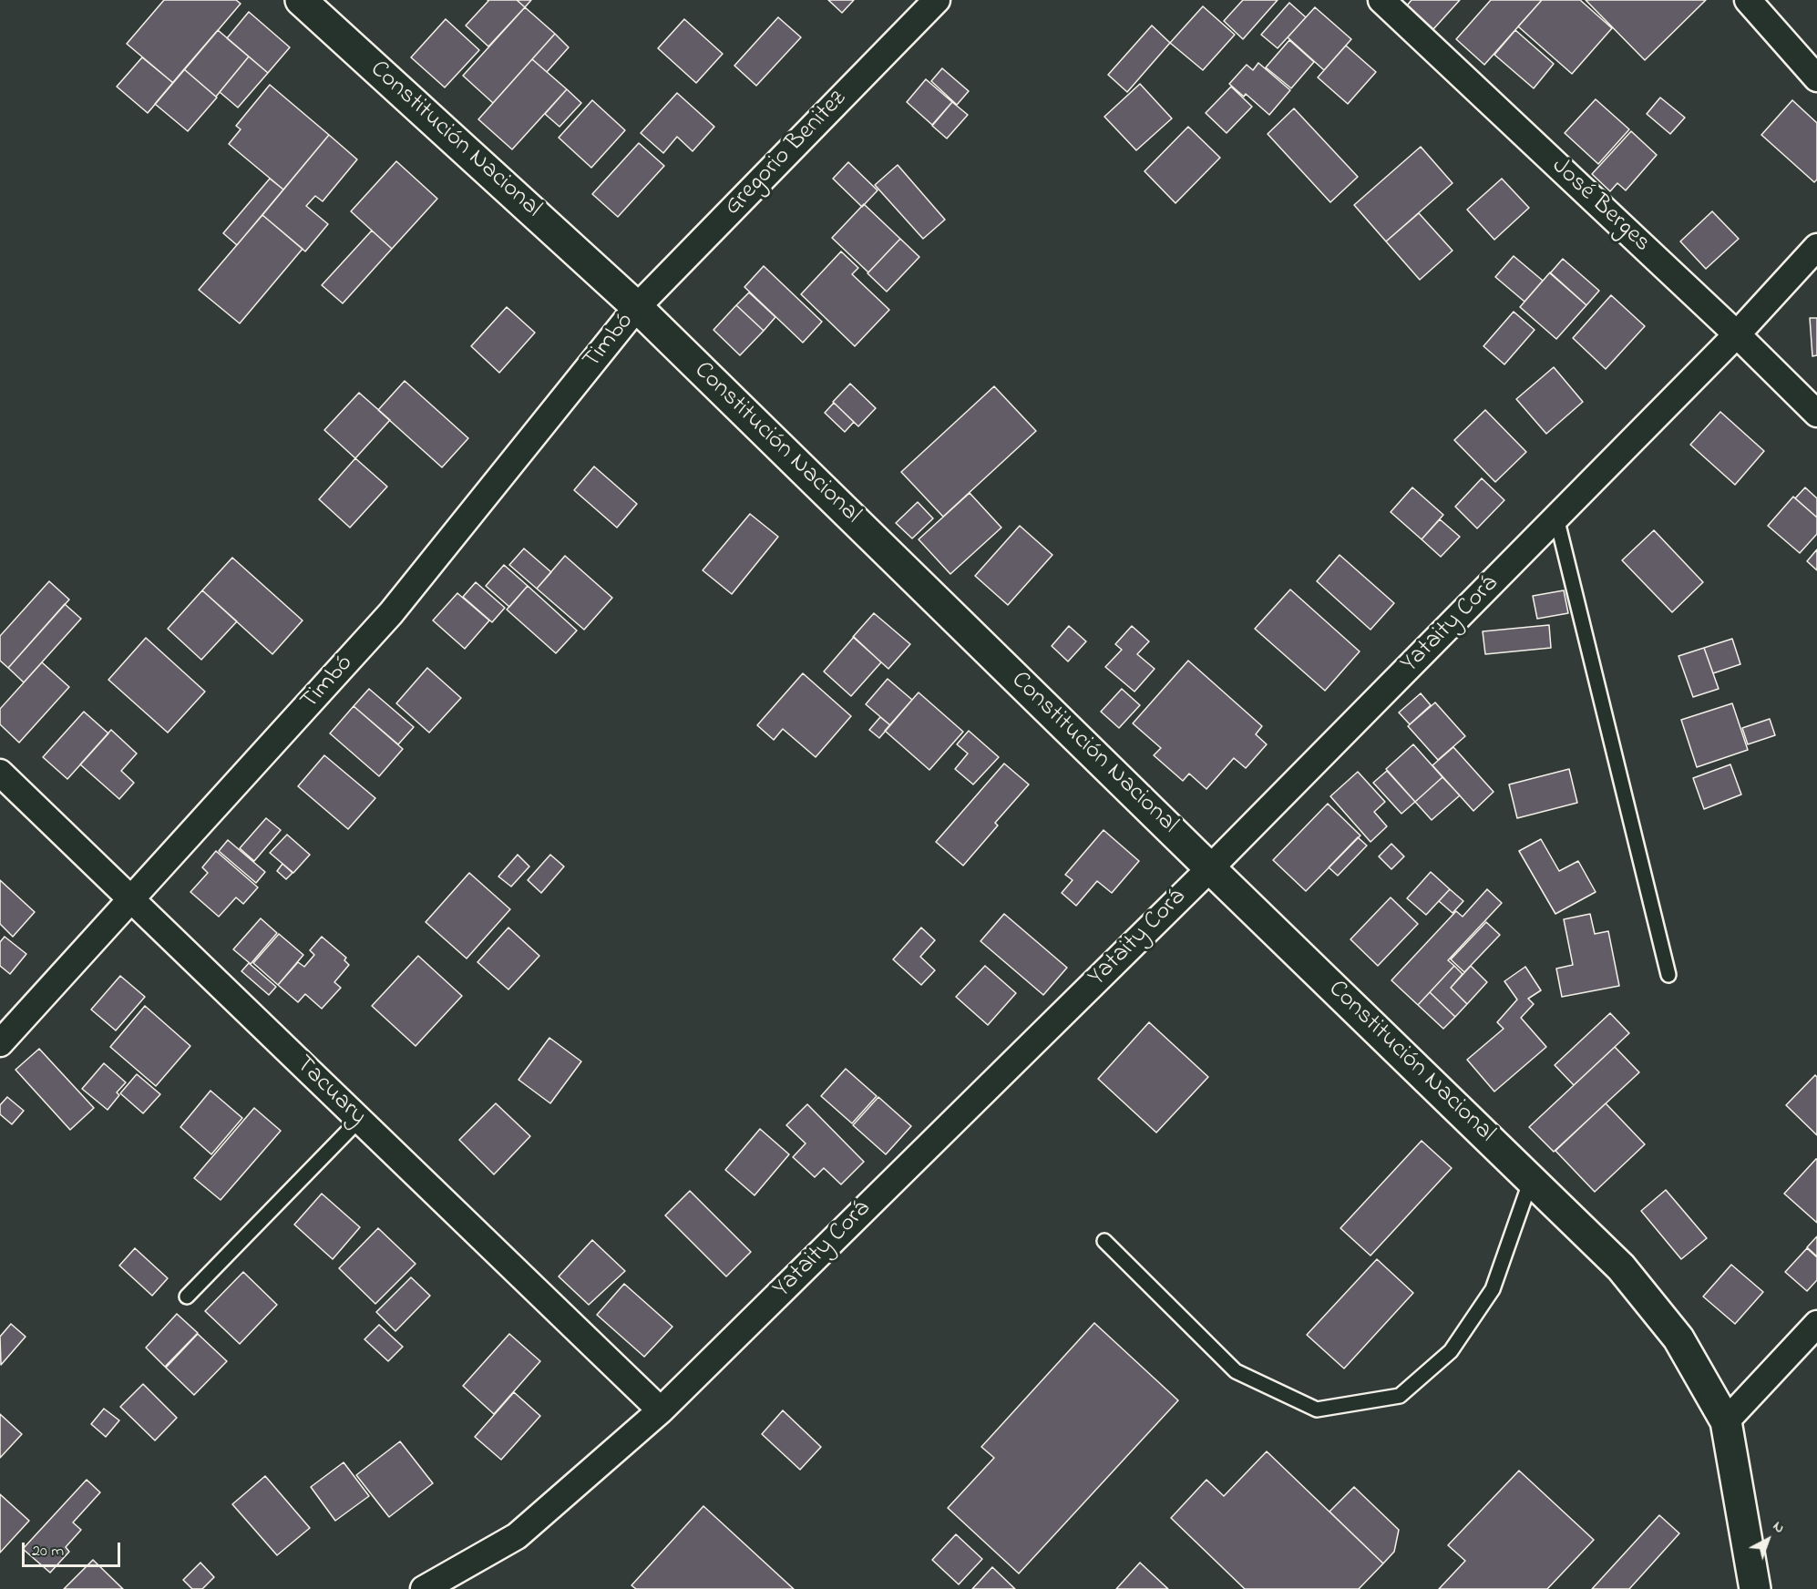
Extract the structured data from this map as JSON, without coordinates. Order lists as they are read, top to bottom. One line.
{"streets":{"street":["Constitución Nacional","Gregorio Benitez","José Berges","Timbó","Yataity Corá","Tacuary"]},"crossings":[["Constitución Nacional","Gregorio Benitez"],["Constitución Nacional","Timbó"],["Constitución Nacional","Yataity Corá"],["Gregorio Benitez","Timbó"],["José Berges","Yataity Corá"],["Timbó","Tacuary"],["Yataity Corá","Tacuary"]],"scale_bar":"20 m","north":"top right"}
